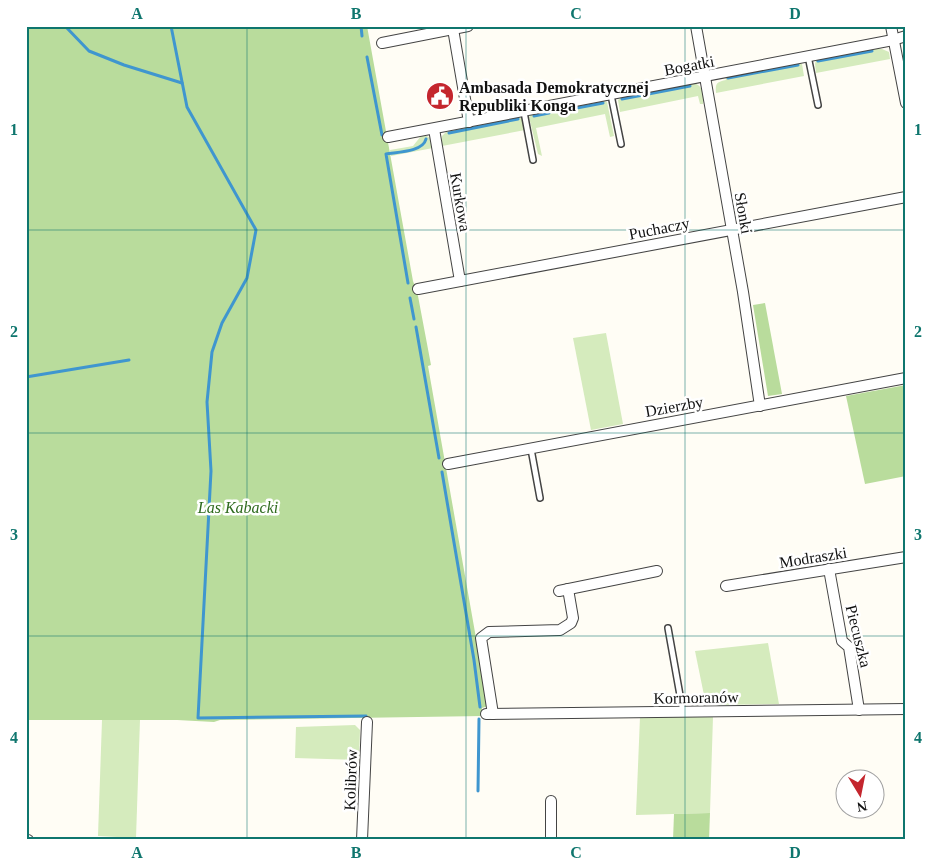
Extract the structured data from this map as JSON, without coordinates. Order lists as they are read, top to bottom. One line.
{"streets":{"street":["Bogatki","Kurkowa","Słonki","Puchaczy","Dzierzby","Modraszki","Piecuszka","Kormoranów","Kolibrów"]},"crossings":[["Bogatki","Kurkowa"],["Bogatki","Słonki"],["Kurkowa","Puchaczy"],["Słonki","Puchaczy"],["Słonki","Dzierzby"],["Modraszki","Piecuszka"],["Piecuszka","Kormoranów"]],"parks":["Las Kabacki"],"places":{"public building":["Ambasada Demokratycznej Republiki Konga"]},"north":"bottom","grid":{"columns":["A","B","C","D"],"rows":["1","2","3","4"]}}
